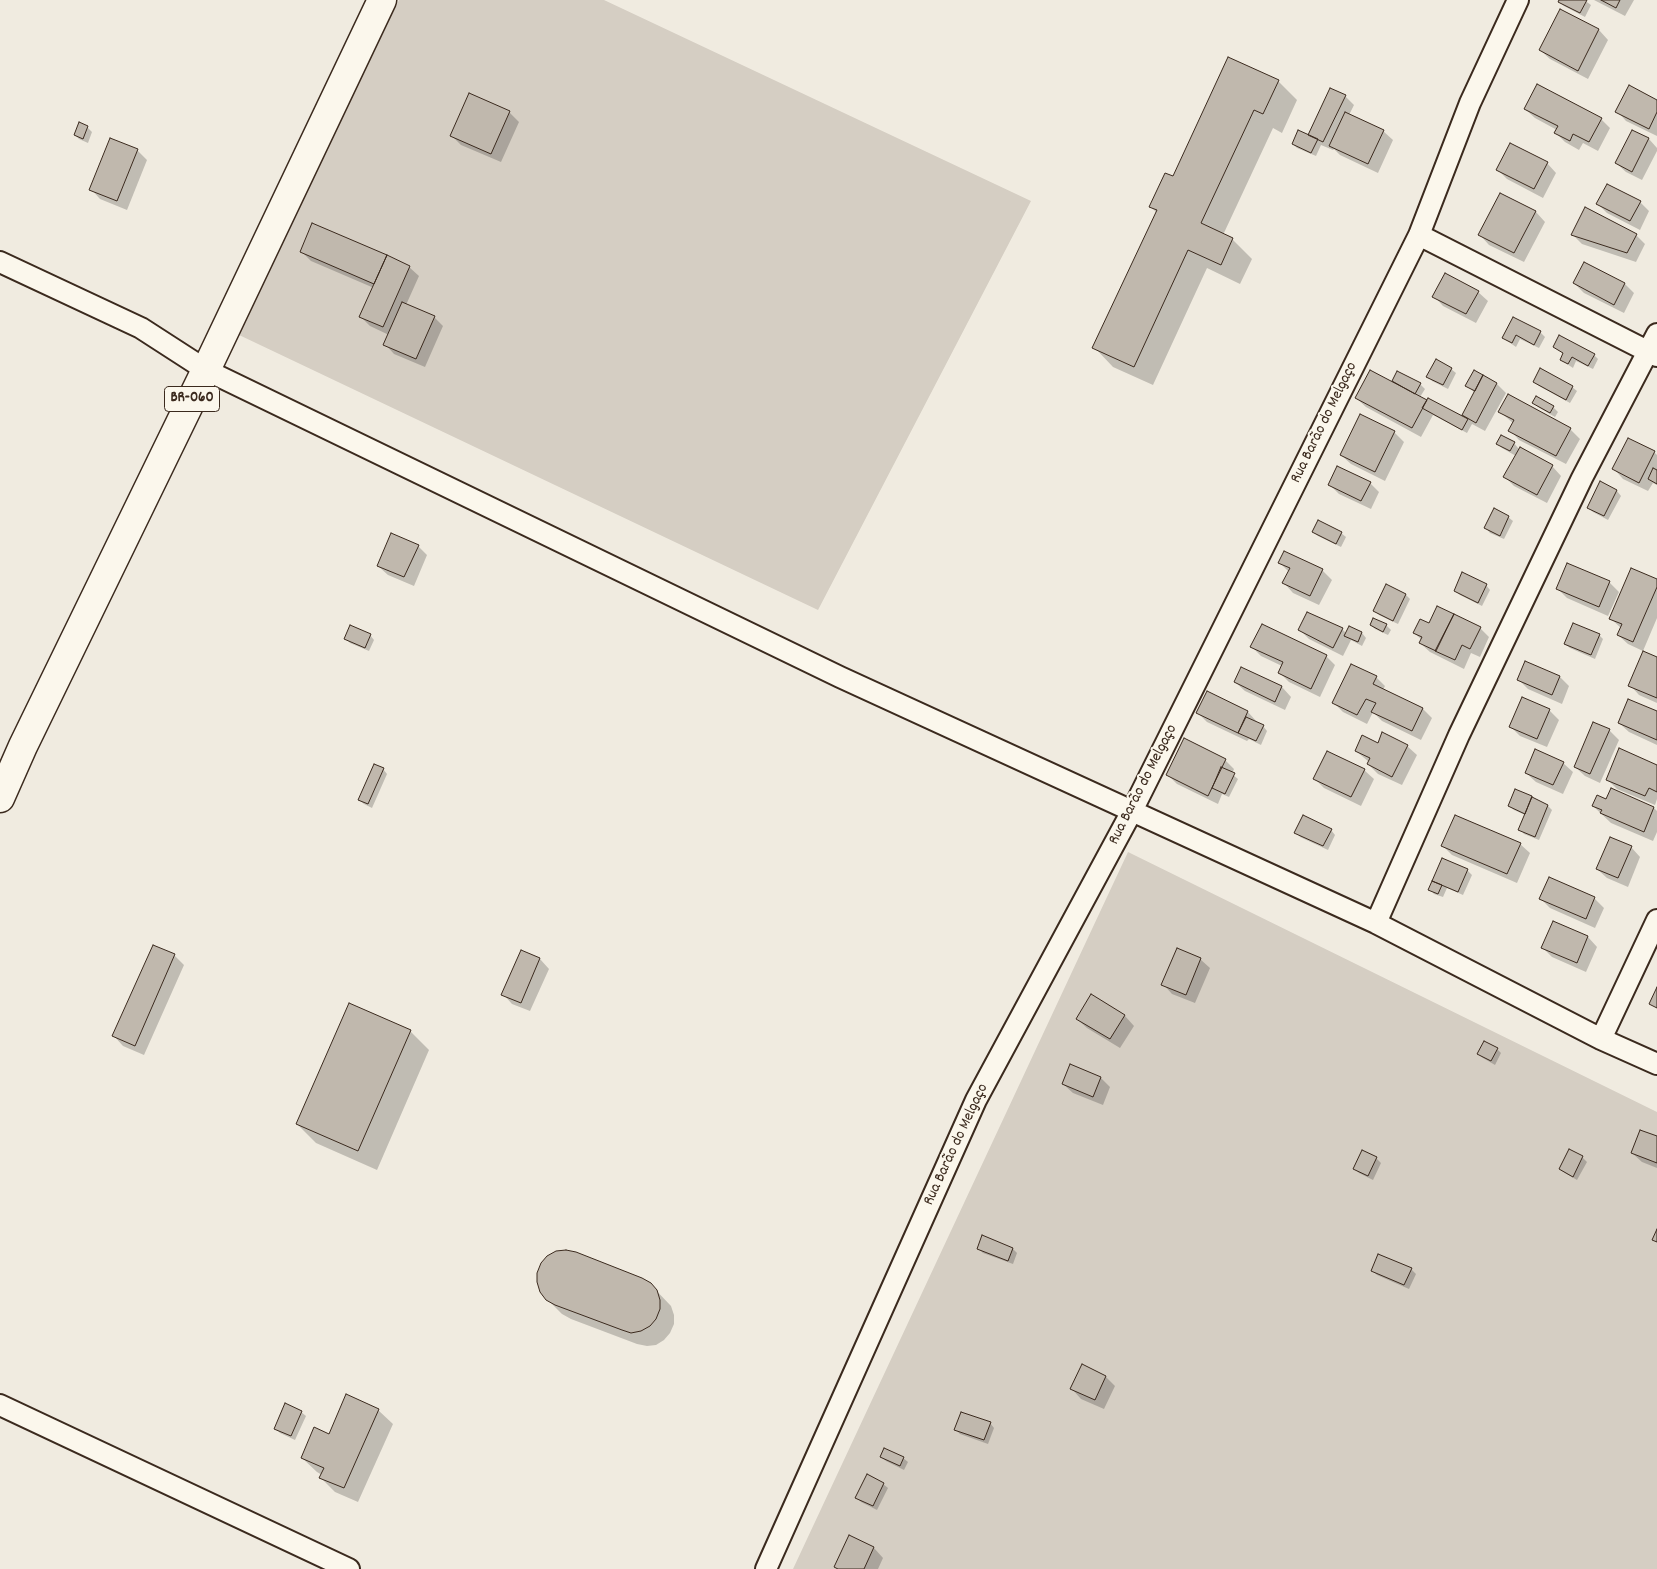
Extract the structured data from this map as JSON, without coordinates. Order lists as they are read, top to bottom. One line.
{"streets":{"main road":["BR-060"],"street":["Rua Barão do Melgaço"]}}
